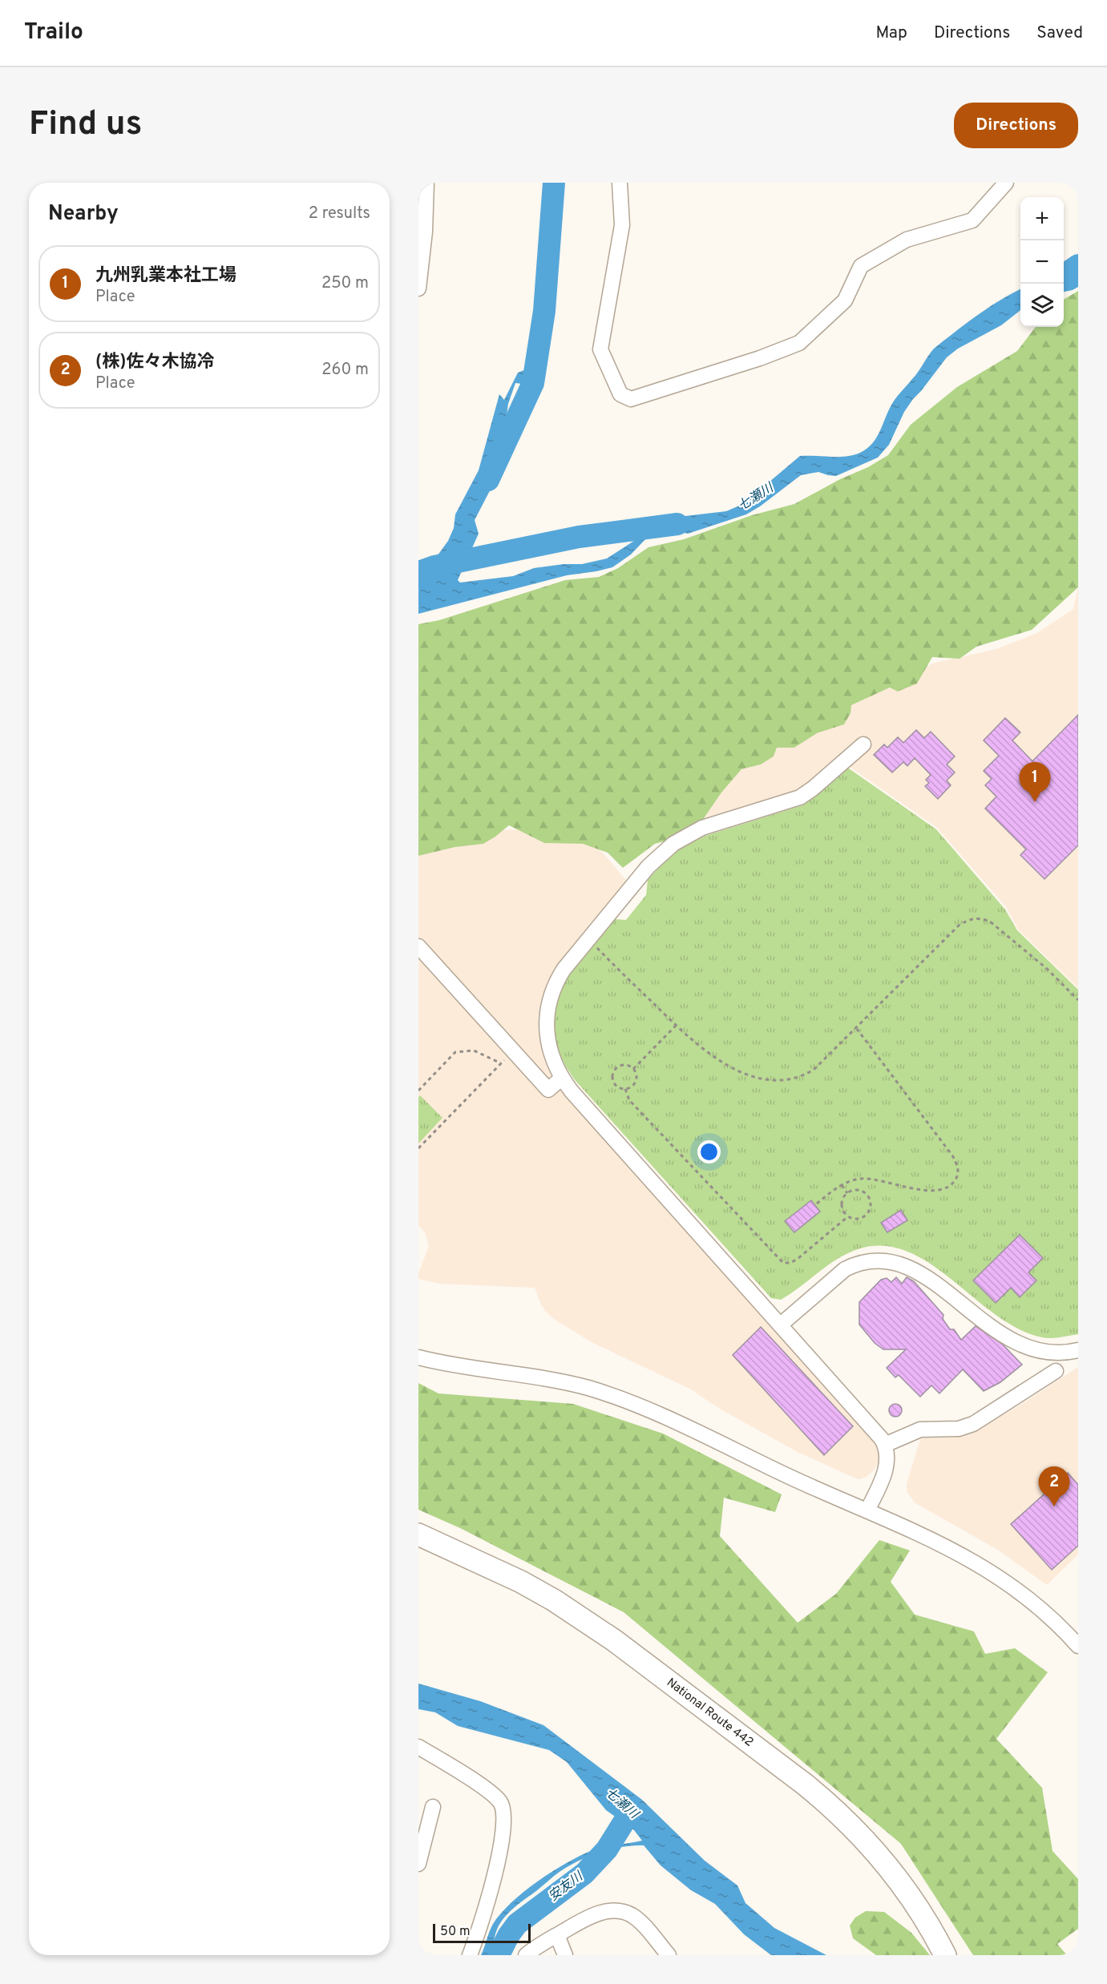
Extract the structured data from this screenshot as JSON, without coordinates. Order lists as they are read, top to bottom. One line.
{"streets":{"highway":["National Route 442"]},"water":["七瀬川","安友川"],"scale_bar":"50 m","page":{"header":"Trailo","nav":["Map","Directions","Saved"],"buttons":"Directions","title":"Find us","heading":["Nearby","2 results"],"map_buttons":["+","−"],"list":[{"mark":"1","name":"九州乳業本社工場","note":"Place","value":"250 m"},{"mark":"2","name":"(株)佐々木協冷","note":"Place","value":"260 m"}],"pins":["1","2"],"scale":"50 m"}}
